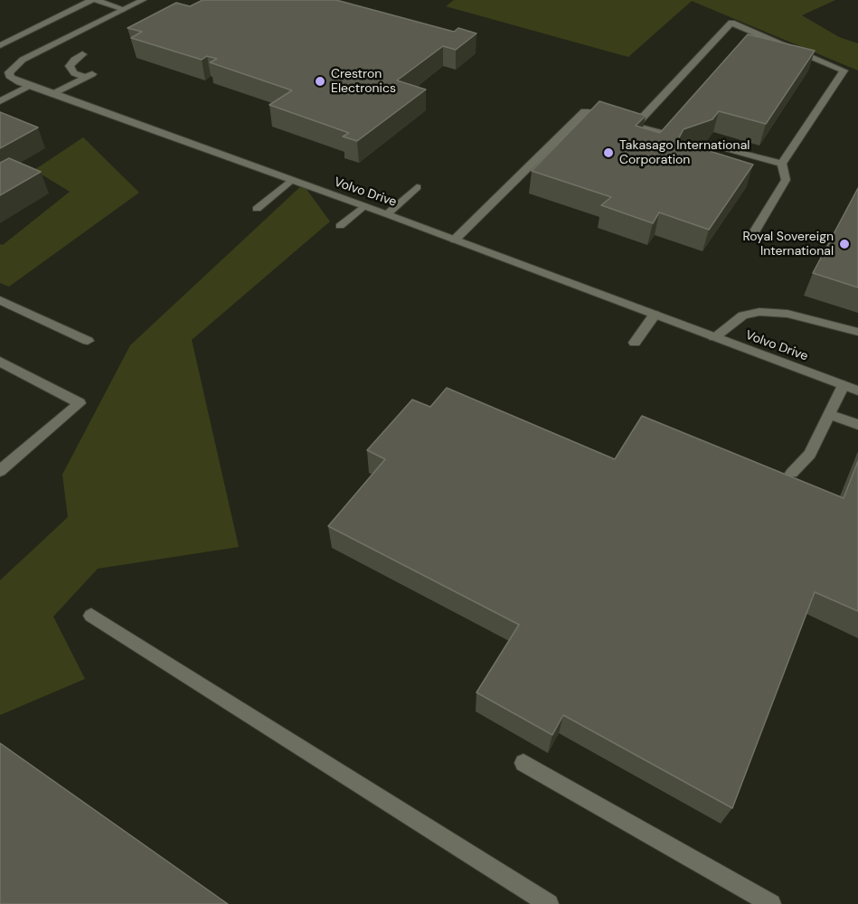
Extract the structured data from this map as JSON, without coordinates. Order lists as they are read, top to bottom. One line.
{"streets":{"street":["Volvo Drive"]},"places":["Crestron Electronics","Takasago International Corporation","Royal Sovereign International"]}
